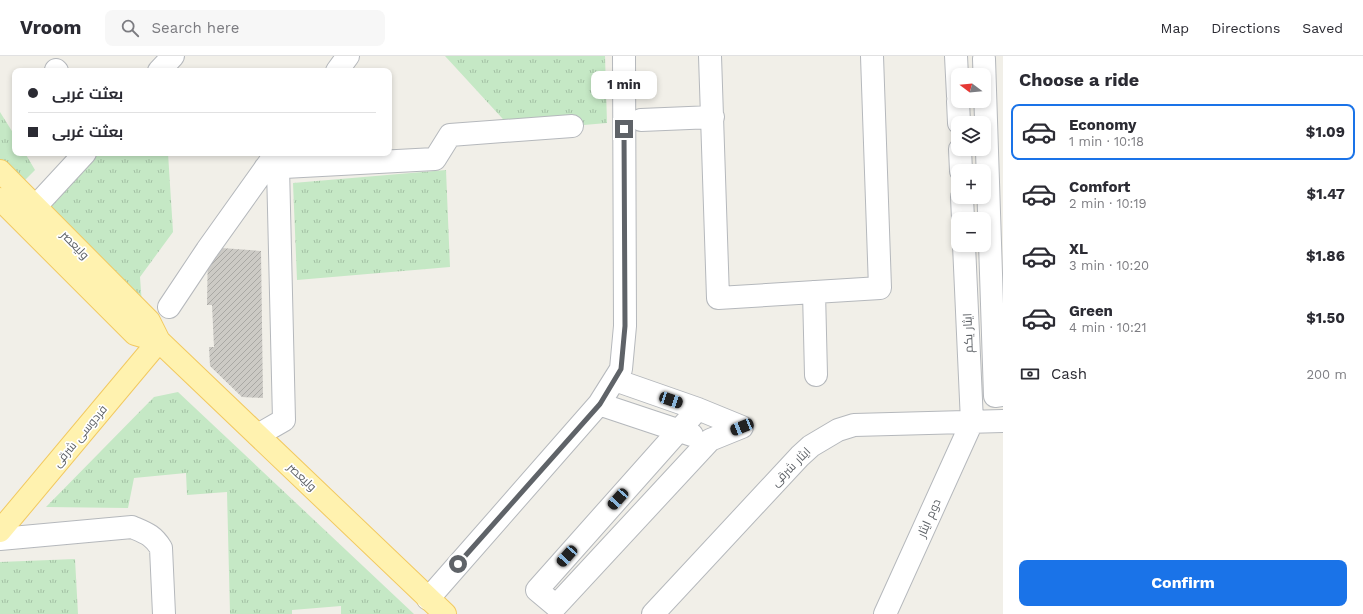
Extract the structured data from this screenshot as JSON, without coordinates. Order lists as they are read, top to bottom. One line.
{"streets":{"main road":["ولیعصر","فردوسی شرقی"],"street":["ایثار یکم","ایثار شرقی","دوم ایثار"]},"crossings":[["ولیعصر","فردوسی شرقی"],["ایثار یکم","ایثار شرقی"],["ایثار یکم","دوم ایثار"],["ایثار شرقی","دوم ایثار"]],"north":"left","page":{"header":"Vroom","search":"Search here","nav":["Map","Directions","Saved"],"heading":"Choose a ride","map_buttons":["+","−"],"banner":["بعثت غربی","بعثت غربی"],"bubble":"1 min","list":[{"name":"Economy","note":"1 min · 10:18","value":"$1.09"},{"name":"Comfort","note":"2 min · 10:19","value":"$1.47"},{"name":"XL","note":"3 min · 10:20","value":"$1.86"},{"name":"Green","note":"4 min · 10:21","value":"$1.50"}],"pay":["Cash","200 m"],"buttons":"Confirm"}}
